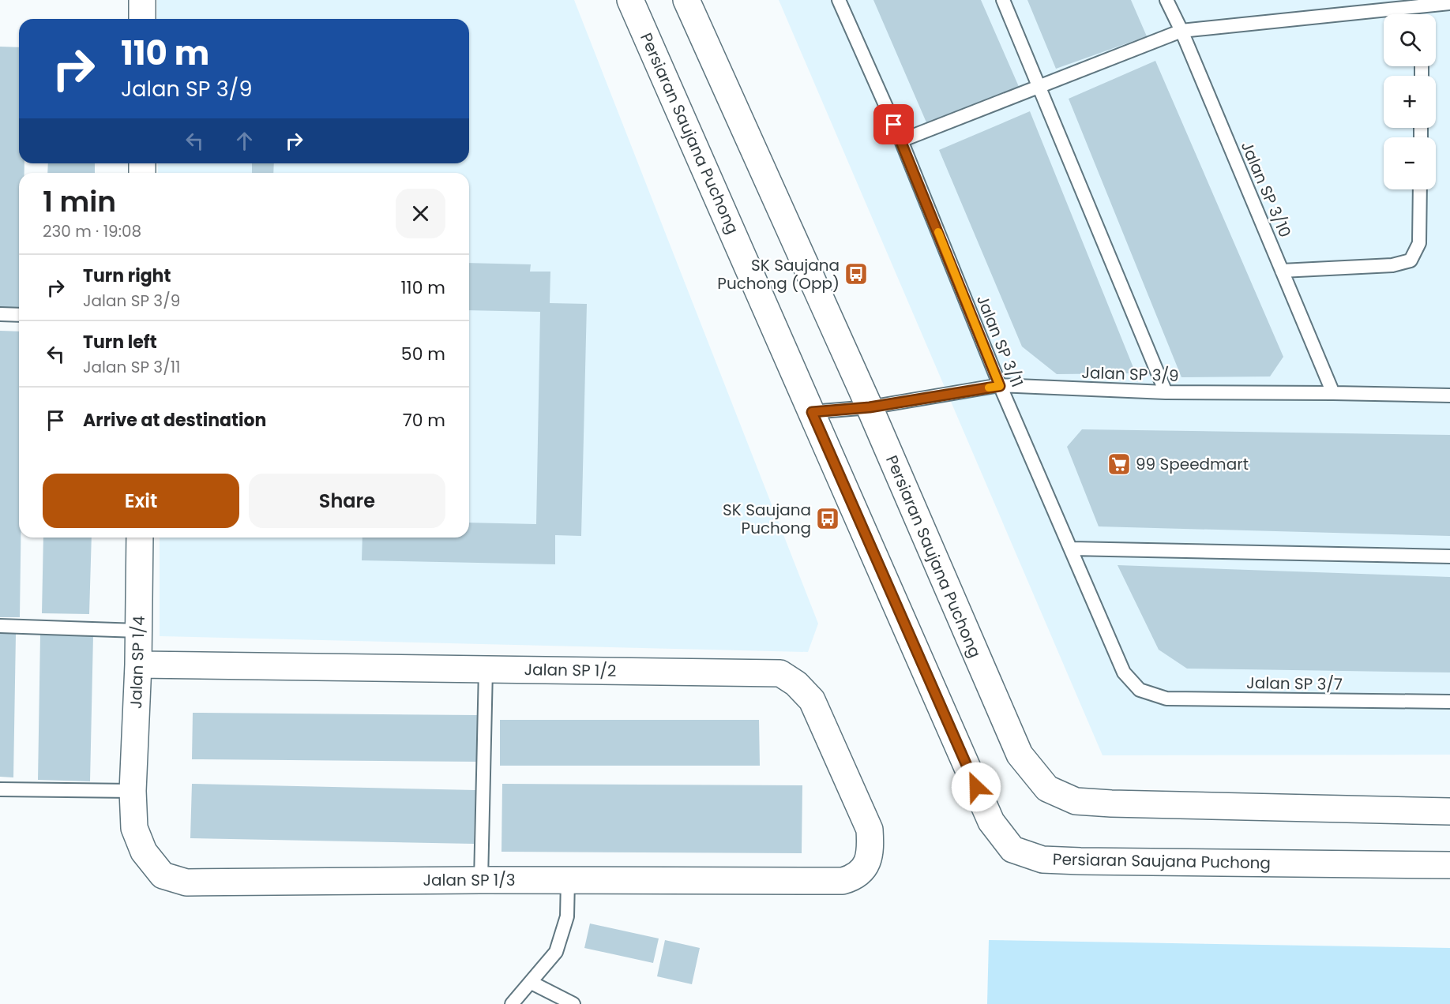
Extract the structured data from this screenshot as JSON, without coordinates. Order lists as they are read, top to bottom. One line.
{"streets":{"street":["Persiaran Saujana Puchong","Jalan SP 1/4","Jalan SP 1/2","Jalan SP 1/3"],"lane":["Jalan SP 3/10","Jalan SP 3/11","Jalan SP 3/9","Jalan SP 3/7"]},"crossings":[["Persiaran Saujana Puchong","Jalan SP 3/9"],["Jalan SP 3/10","Jalan SP 3/9"],["Jalan SP 3/11","Jalan SP 3/9"],["Jalan SP 3/11","Jalan SP 3/7"],["Jalan SP 1/4","Jalan SP 1/2"],["Jalan SP 1/4","Jalan SP 1/3"],["Jalan SP 1/2","Jalan SP 1/3"]],"places":{"bus stop":["SK Saujana Puchong (Opp)","SK Saujana Puchong"],"supermarket":["99 Speedmart"]},"page":{"map_buttons":["+","−"],"turn":["110 m","Jalan SP 3/9"],"heading":["1 min","230 m · 19:08"],"list":[{"name":"Turn right","note":"Jalan SP 3/9","value":"110 m"},{"name":"Turn left","note":"Jalan SP 3/11","value":"50 m"},{"name":"Arrive at destination","value":"70 m"}],"buttons":["Exit","Share"]}}
